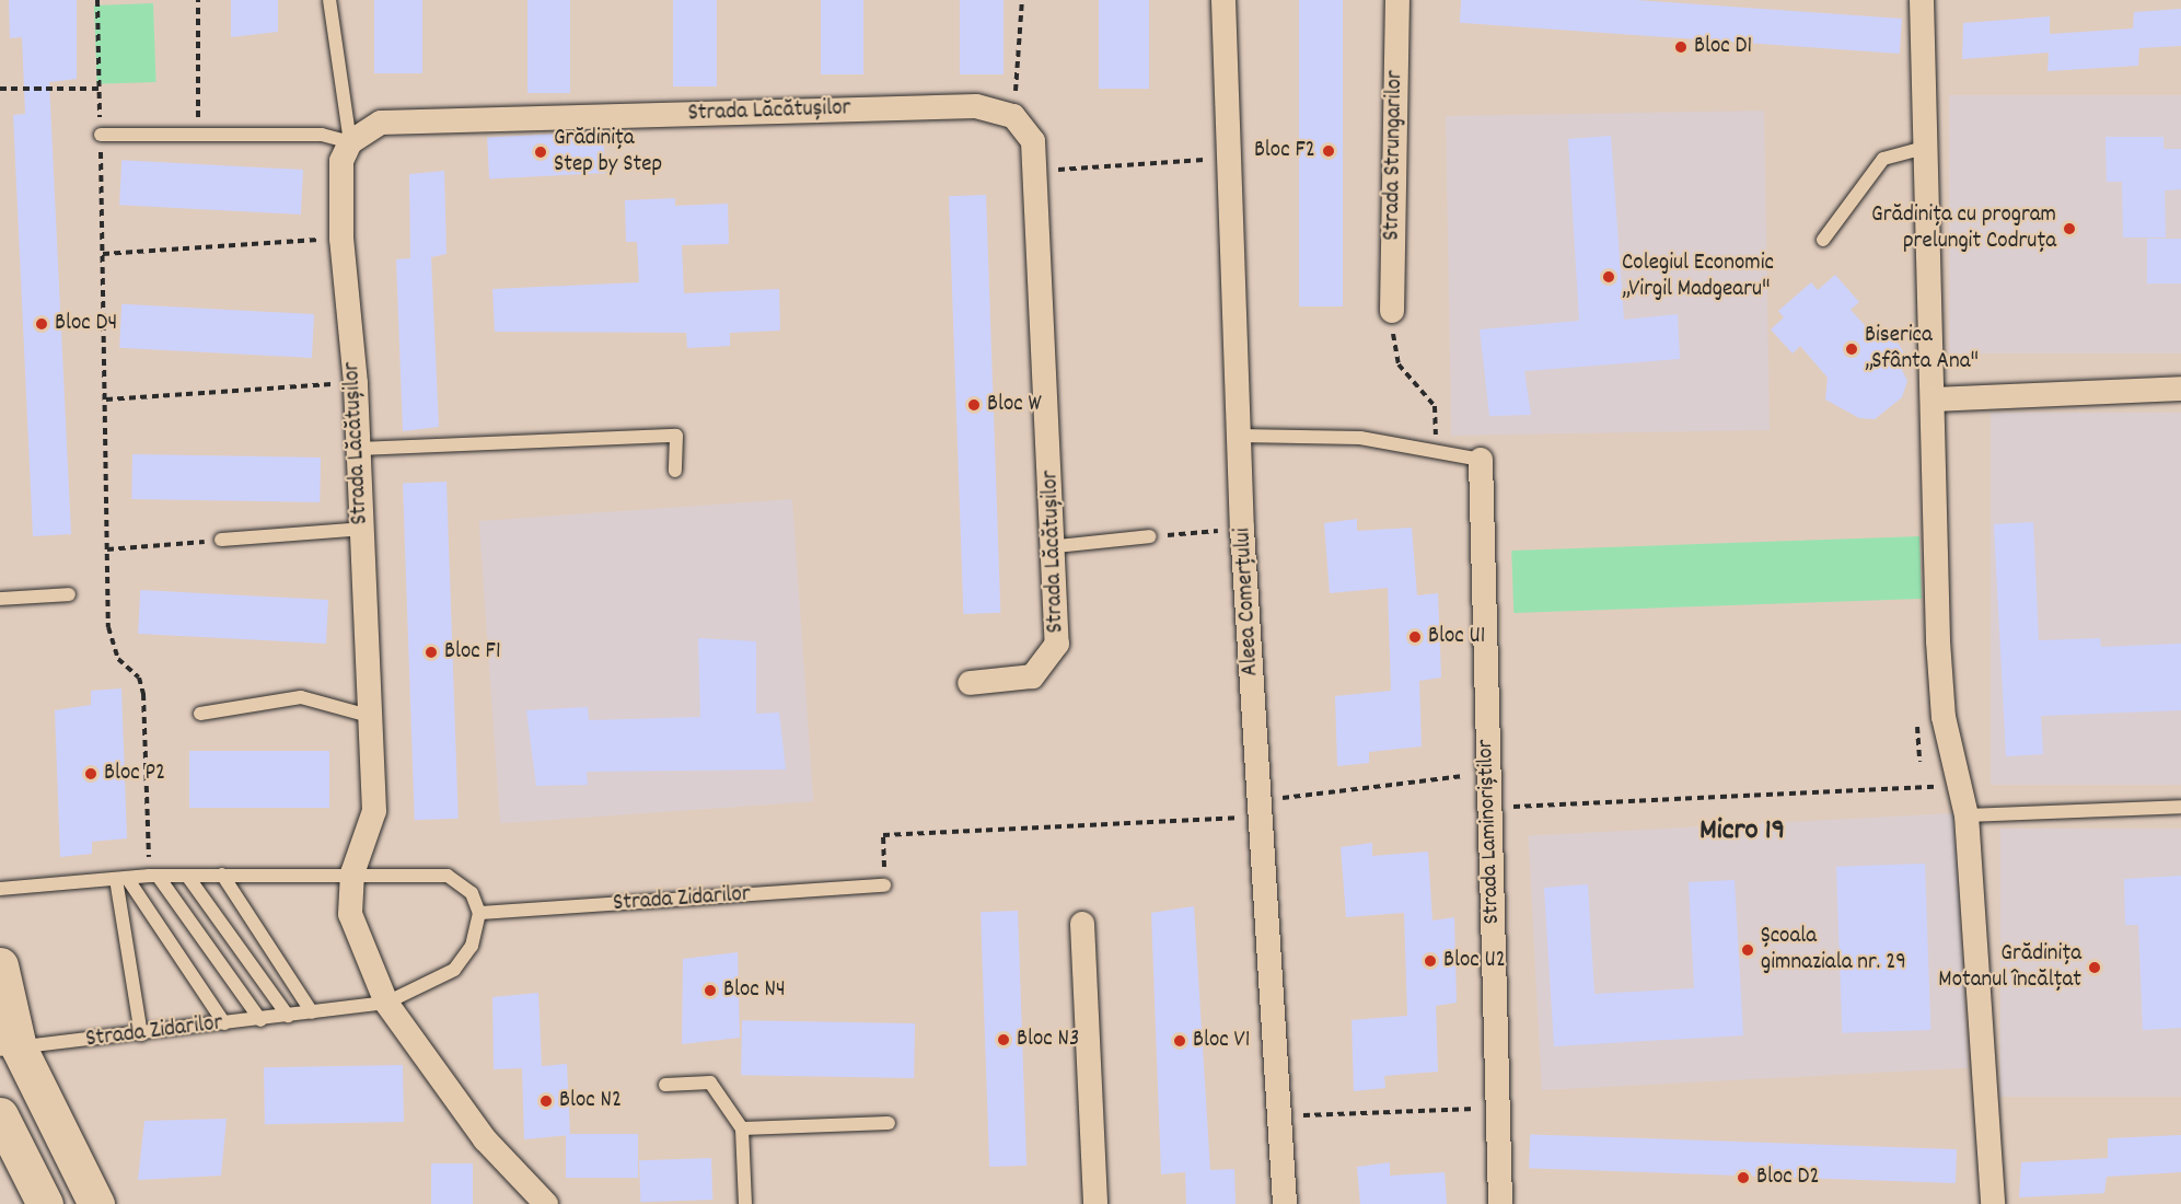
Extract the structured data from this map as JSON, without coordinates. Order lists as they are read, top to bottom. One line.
{"streets":{"street":["Strada Lăcătușilor","Strada Strungarilor","Aleea Comerțului","Strada Laminoriștilor"],"lane":["Strada Zidarilor"]},"districts":["Micro 19"],"places":["Bloc D1","Bloc F2","Grădinița Step by Step","Grădinița cu program prelungit Codruța","Colegiul Economic „Virgil Madgearu\"","Bloc D4","Biserica „Sfânta Ana\"","Bloc W","Bloc U1","Bloc F1","Bloc P2","Școala gimnaziala nr. 29","Bloc U2","Grădinița Motanul încălțat","Bloc N4","Bloc N3","Bloc V1","Bloc N2","Bloc D2"]}
